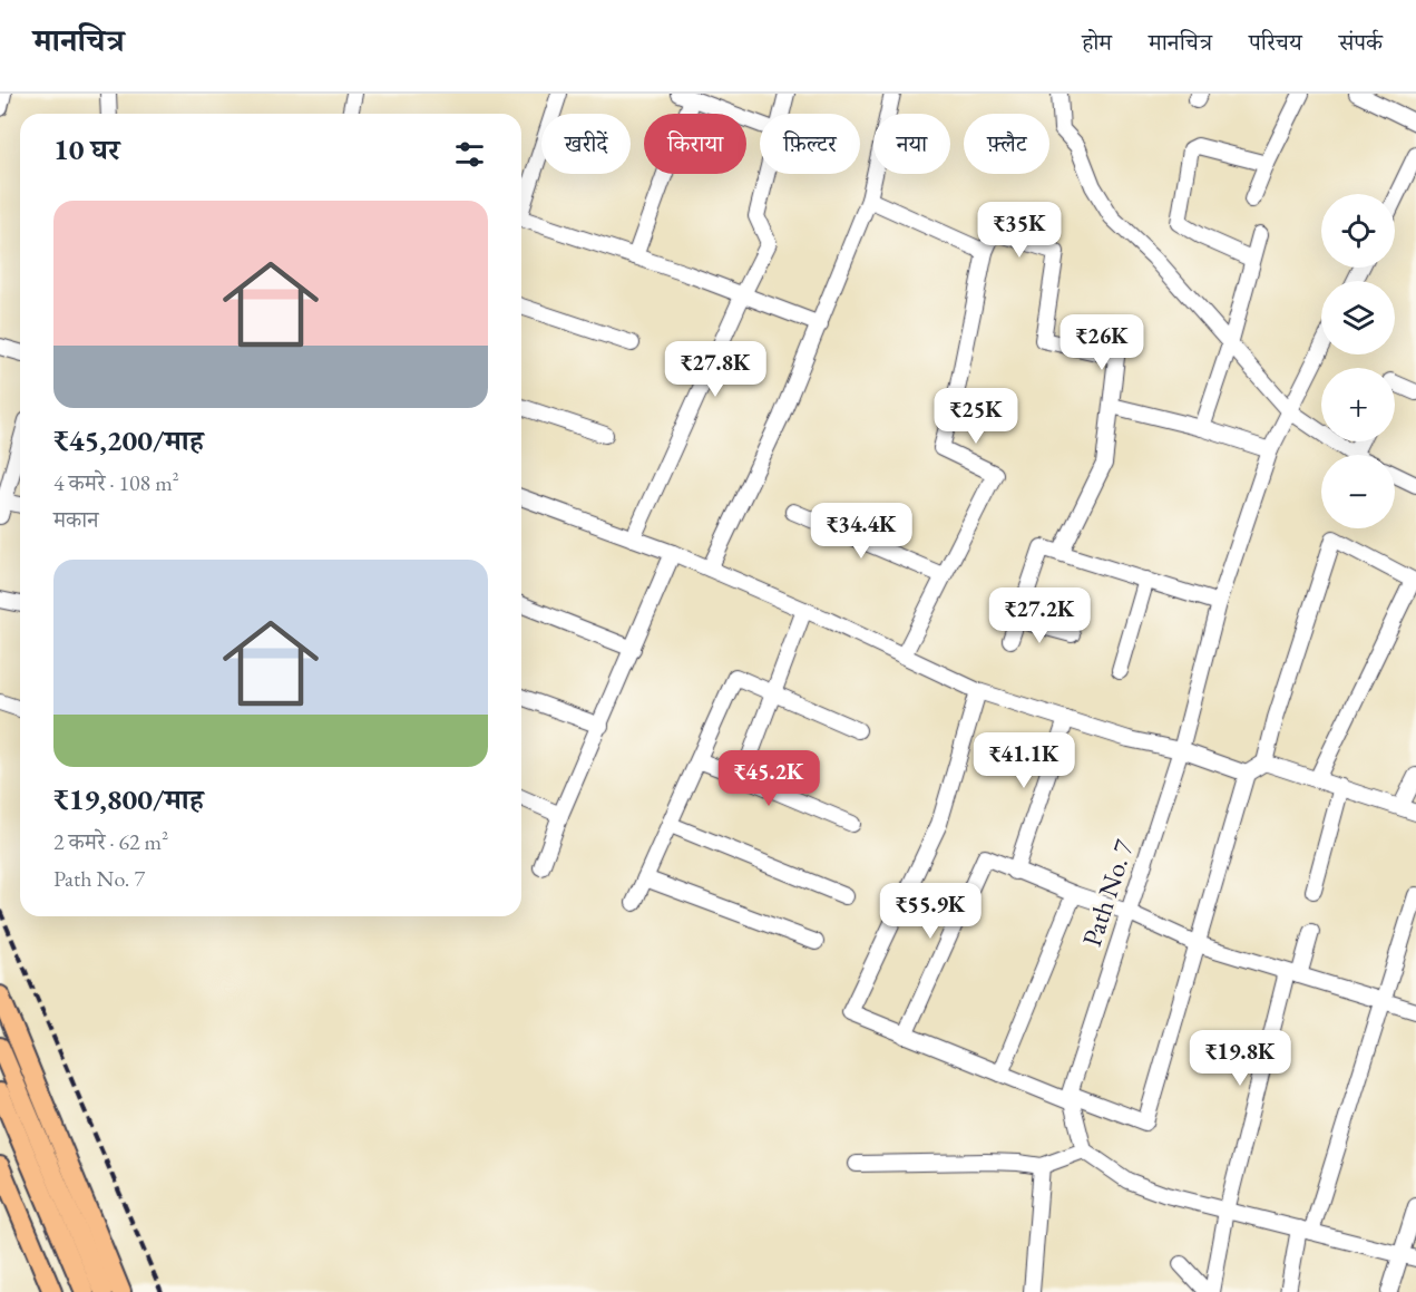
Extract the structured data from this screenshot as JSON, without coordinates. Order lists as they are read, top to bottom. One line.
{"streets":{"street":["Path No. 7"]},"page":{"header":"मानचित्र","nav":["होम","मानचित्र","परिचय","संपर्क"],"chip":["खरीदें","किराया","फ़िल्टर","नया","फ़्लैट"],"heading":"10 घर","map_buttons":["+","−"],"list":[{"name":"₹45,200/माह","note":"4 कमरे · 108 m² · मकान"},{"name":"₹19,800/माह","note":"2 कमरे · 62 m² · Path No. 7"}],"price":["₹35K","₹26K","₹27.8K","₹25K","₹34.4K","₹27.2K","₹41.1K","₹45.2K","₹55.9K","₹19.8K"]}}
